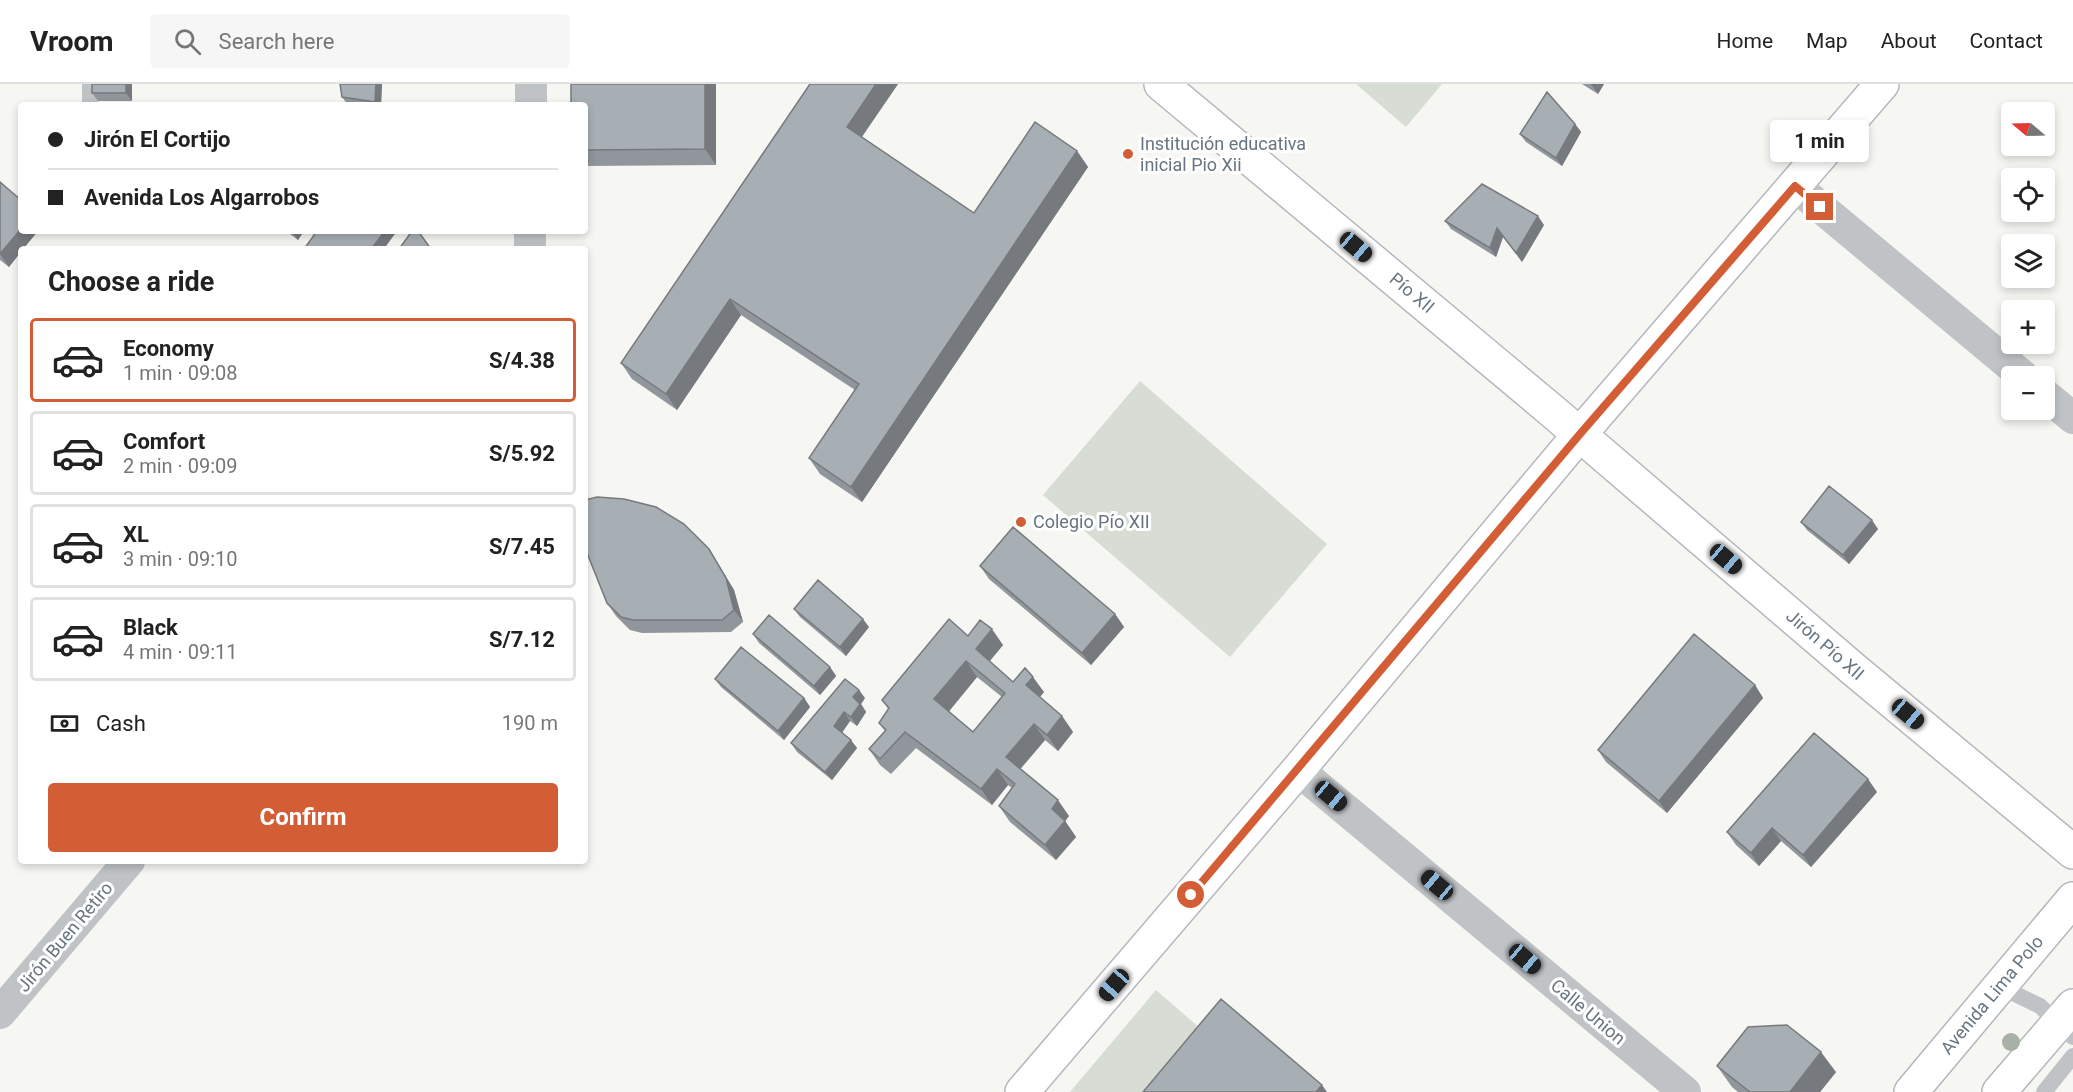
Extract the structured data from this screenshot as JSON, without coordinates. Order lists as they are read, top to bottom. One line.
{"streets":{"street":["Pío XII","Jirón Pío XII","Jirón Buen Retiro","Avenida Lima Polo","Calle Union"]},"crossings":[["Pío XII","Jirón Pío XII"]],"places":["Institución educativa inicial Pio Xii","Colegio Pío XII"],"north":"left","page":{"header":"Vroom","search":"Search here","nav":["Home","Map","About","Contact"],"map_buttons":["+","−"],"banner":["Jirón El Cortijo","Avenida Los Algarrobos"],"bubble":"1 min","heading":"Choose a ride","list":[{"name":"Economy","note":"1 min · 09:08","value":"S/4.38"},{"name":"Comfort","note":"2 min · 09:09","value":"S/5.92"},{"name":"XL","note":"3 min · 09:10","value":"S/7.45"},{"name":"Black","note":"4 min · 09:11","value":"S/7.12"}],"pay":["Cash","190 m"],"buttons":"Confirm"}}
